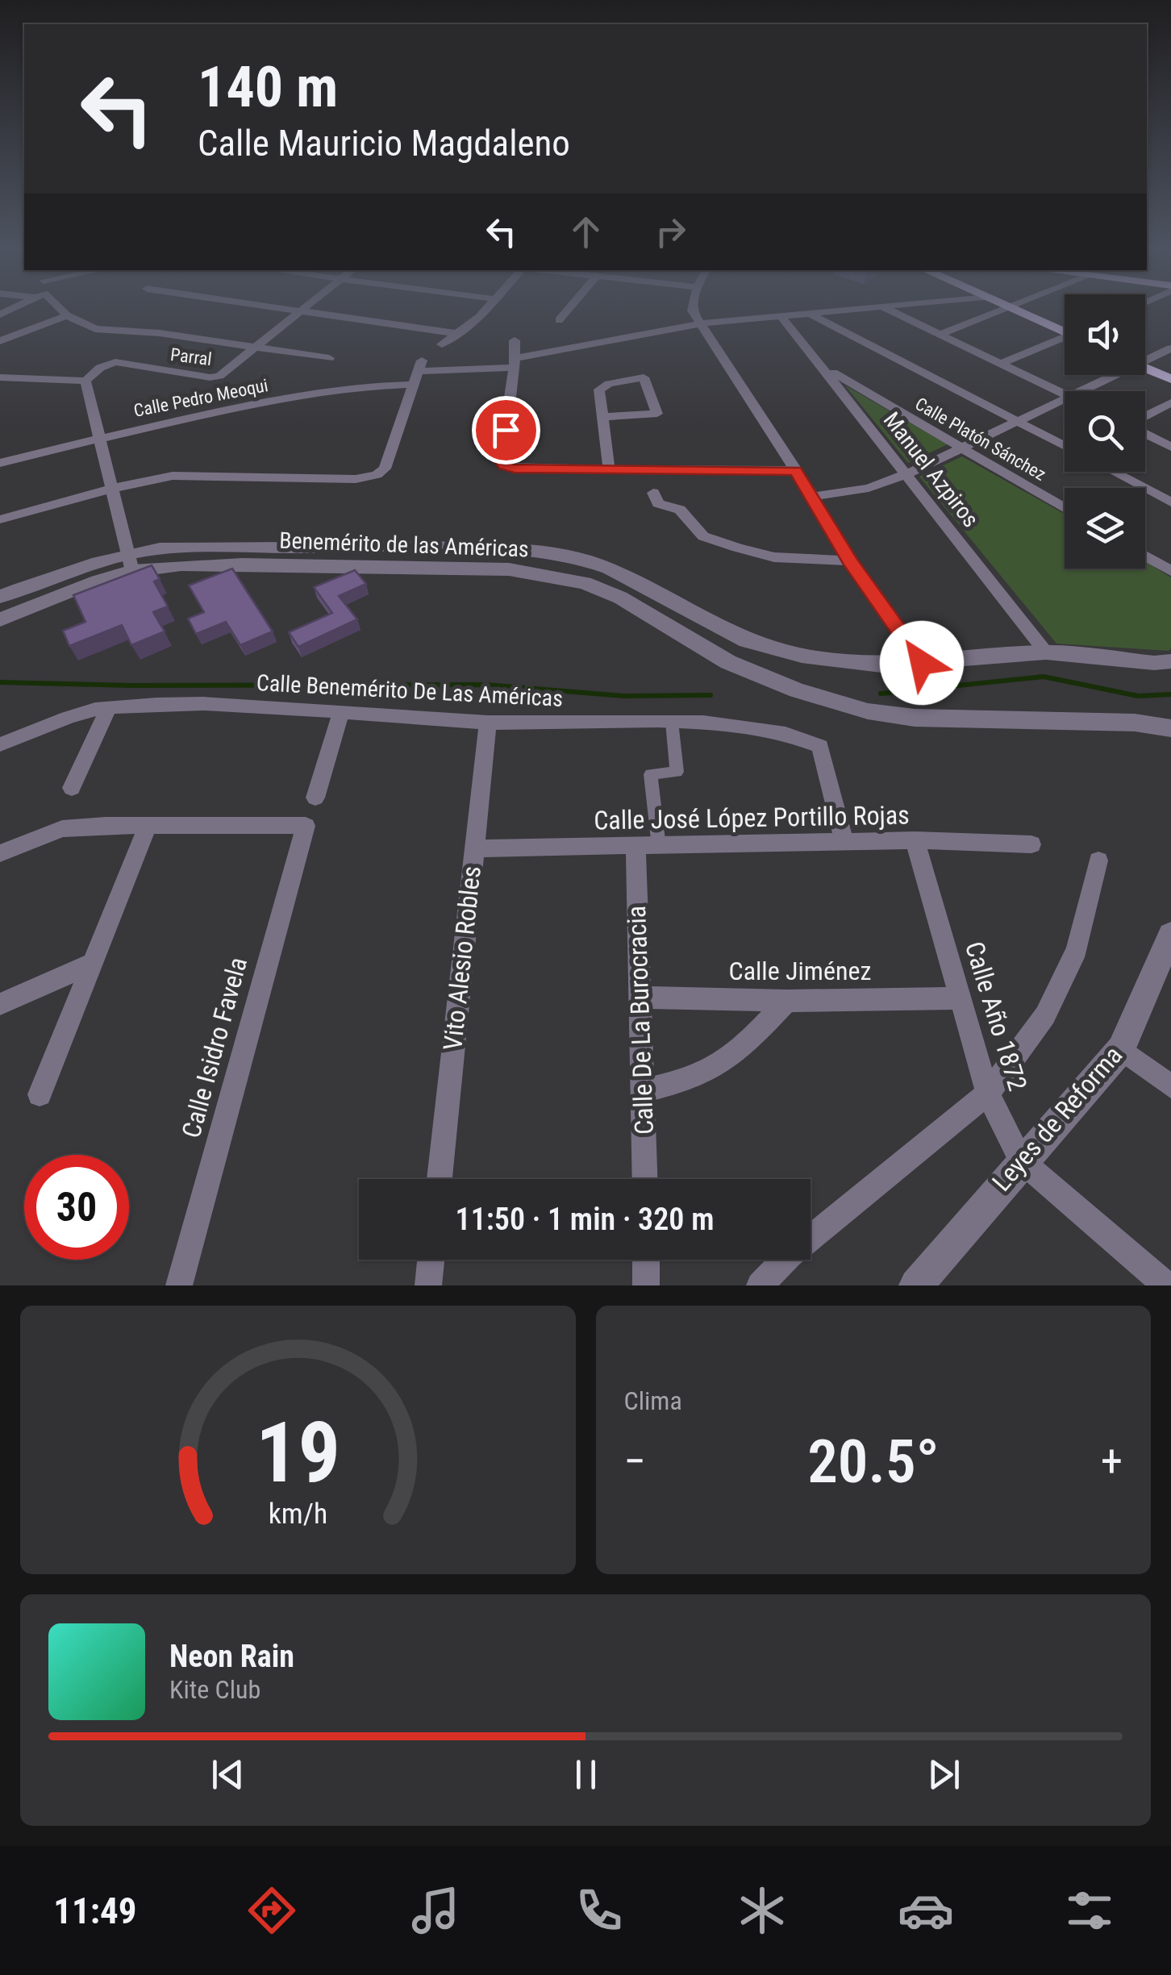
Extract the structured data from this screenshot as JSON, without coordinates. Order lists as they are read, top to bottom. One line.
{"streets":{"street":["Parral","Calle Pedro Meoqui","Calle Platón Sánchez","Manuel Azpiros","Benemérito de las Américas","Calle Benemérito De Las Américas","Calle José López Portillo Rojas","Vito Alesio Robles","Calle Jiménez","Calle Año 1872","Calle De La Burocracia","Calle Isidro Favela","Leyes de Reforma"]},"crossings":[["Calle Platón Sánchez","Manuel Azpiros"],["Manuel Azpiros","Benemérito de las Américas"],["Calle Benemérito De Las Américas","Calle José López Portillo Rojas"],["Calle Benemérito De Las Américas","Vito Alesio Robles"],["Calle Benemérito De Las Américas","Calle De La Burocracia"],["Calle José López Portillo Rojas","Vito Alesio Robles"],["Calle José López Portillo Rojas","Calle Año 1872"],["Calle José López Portillo Rojas","Calle De La Burocracia"],["Calle Jiménez","Calle Año 1872"],["Calle Jiménez","Calle De La Burocracia"],["Calle Año 1872","Leyes de Reforma"]],"page":{"turn":["140 m","Calle Mauricio Magdaleno"],"limit":"30","trip":"11:50 · 1 min · 320 m","tile":"Clima","heat":["−","20.5°","+"],"song":["Neon Rain","Kite Club"],"tabs":"11:49","gauge":["19","km/h"]}}
